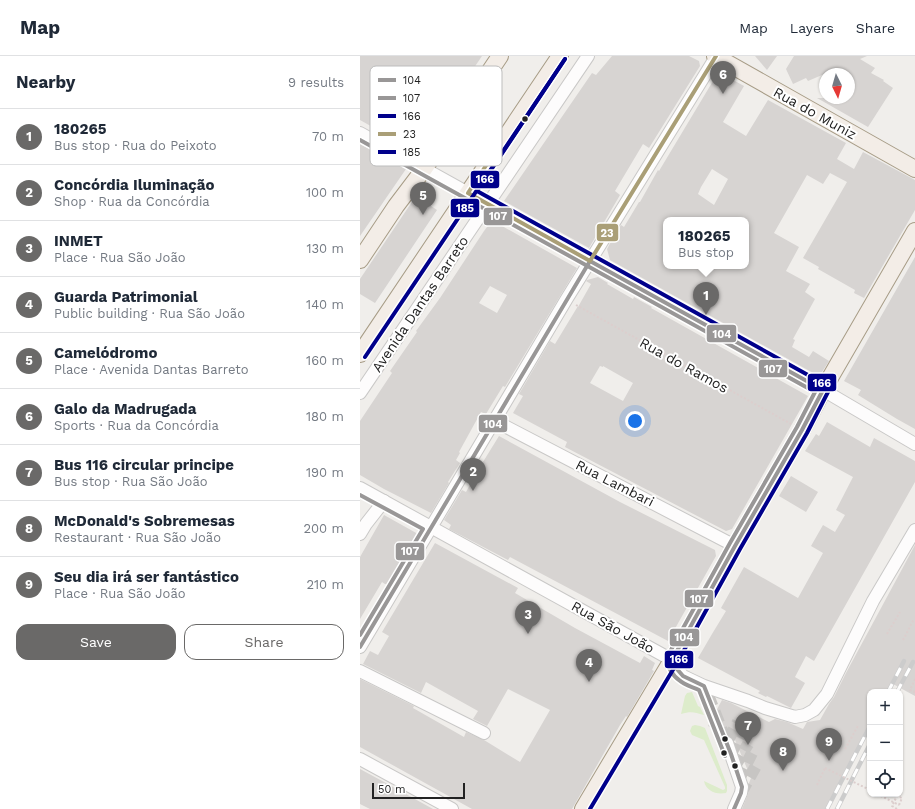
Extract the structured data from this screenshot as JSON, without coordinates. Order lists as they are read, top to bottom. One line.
{"streets":{"main road":["Rua do Muniz","Avenida Dantas Barreto"],"street":["Rua Lambari","Rua São João"],"path":["Rua do Ramos"]},"lines":["transit line 23","transit line 166","transit line 185","transit line 107","transit line 104"],"legend":["104","107","166","23","185"],"scale_bar":"50 m","north":"bottom","page":{"header":"Map","nav":["Map","Layers","Share"],"heading":["Nearby","9 results"],"pins":["6","5","1","2","3","4","7","9","8"],"list":[{"mark":"1","name":"180265","note":"Bus stop · Rua do Peixoto","value":"70 m"},{"mark":"2","name":"Concórdia Iluminação","note":"Shop · Rua da Concórdia","value":"100 m"},{"mark":"3","name":"INMET","note":"Place · Rua São João","value":"130 m"},{"mark":"4","name":"Guarda Patrimonial","note":"Public building · Rua São João","value":"140 m"},{"mark":"5","name":"Camelódromo","note":"Place · Avenida Dantas Barreto","value":"160 m"},{"mark":"6","name":"Galo da Madrugada","note":"Sports · Rua da Concórdia","value":"180 m"},{"mark":"7","name":"Bus 116 circular principe","note":"Bus stop · Rua São João","value":"190 m"},{"mark":"8","name":"McDonald's Sobremesas","note":"Restaurant · Rua São João","value":"200 m"},{"mark":"9","name":"Seu dia irá ser fantástico","note":"Place · Rua São João","value":"210 m"}],"popup":["180265","Bus stop"],"buttons":["Save","Share"],"map_buttons":["+","−"],"scale":"50 m"}}
